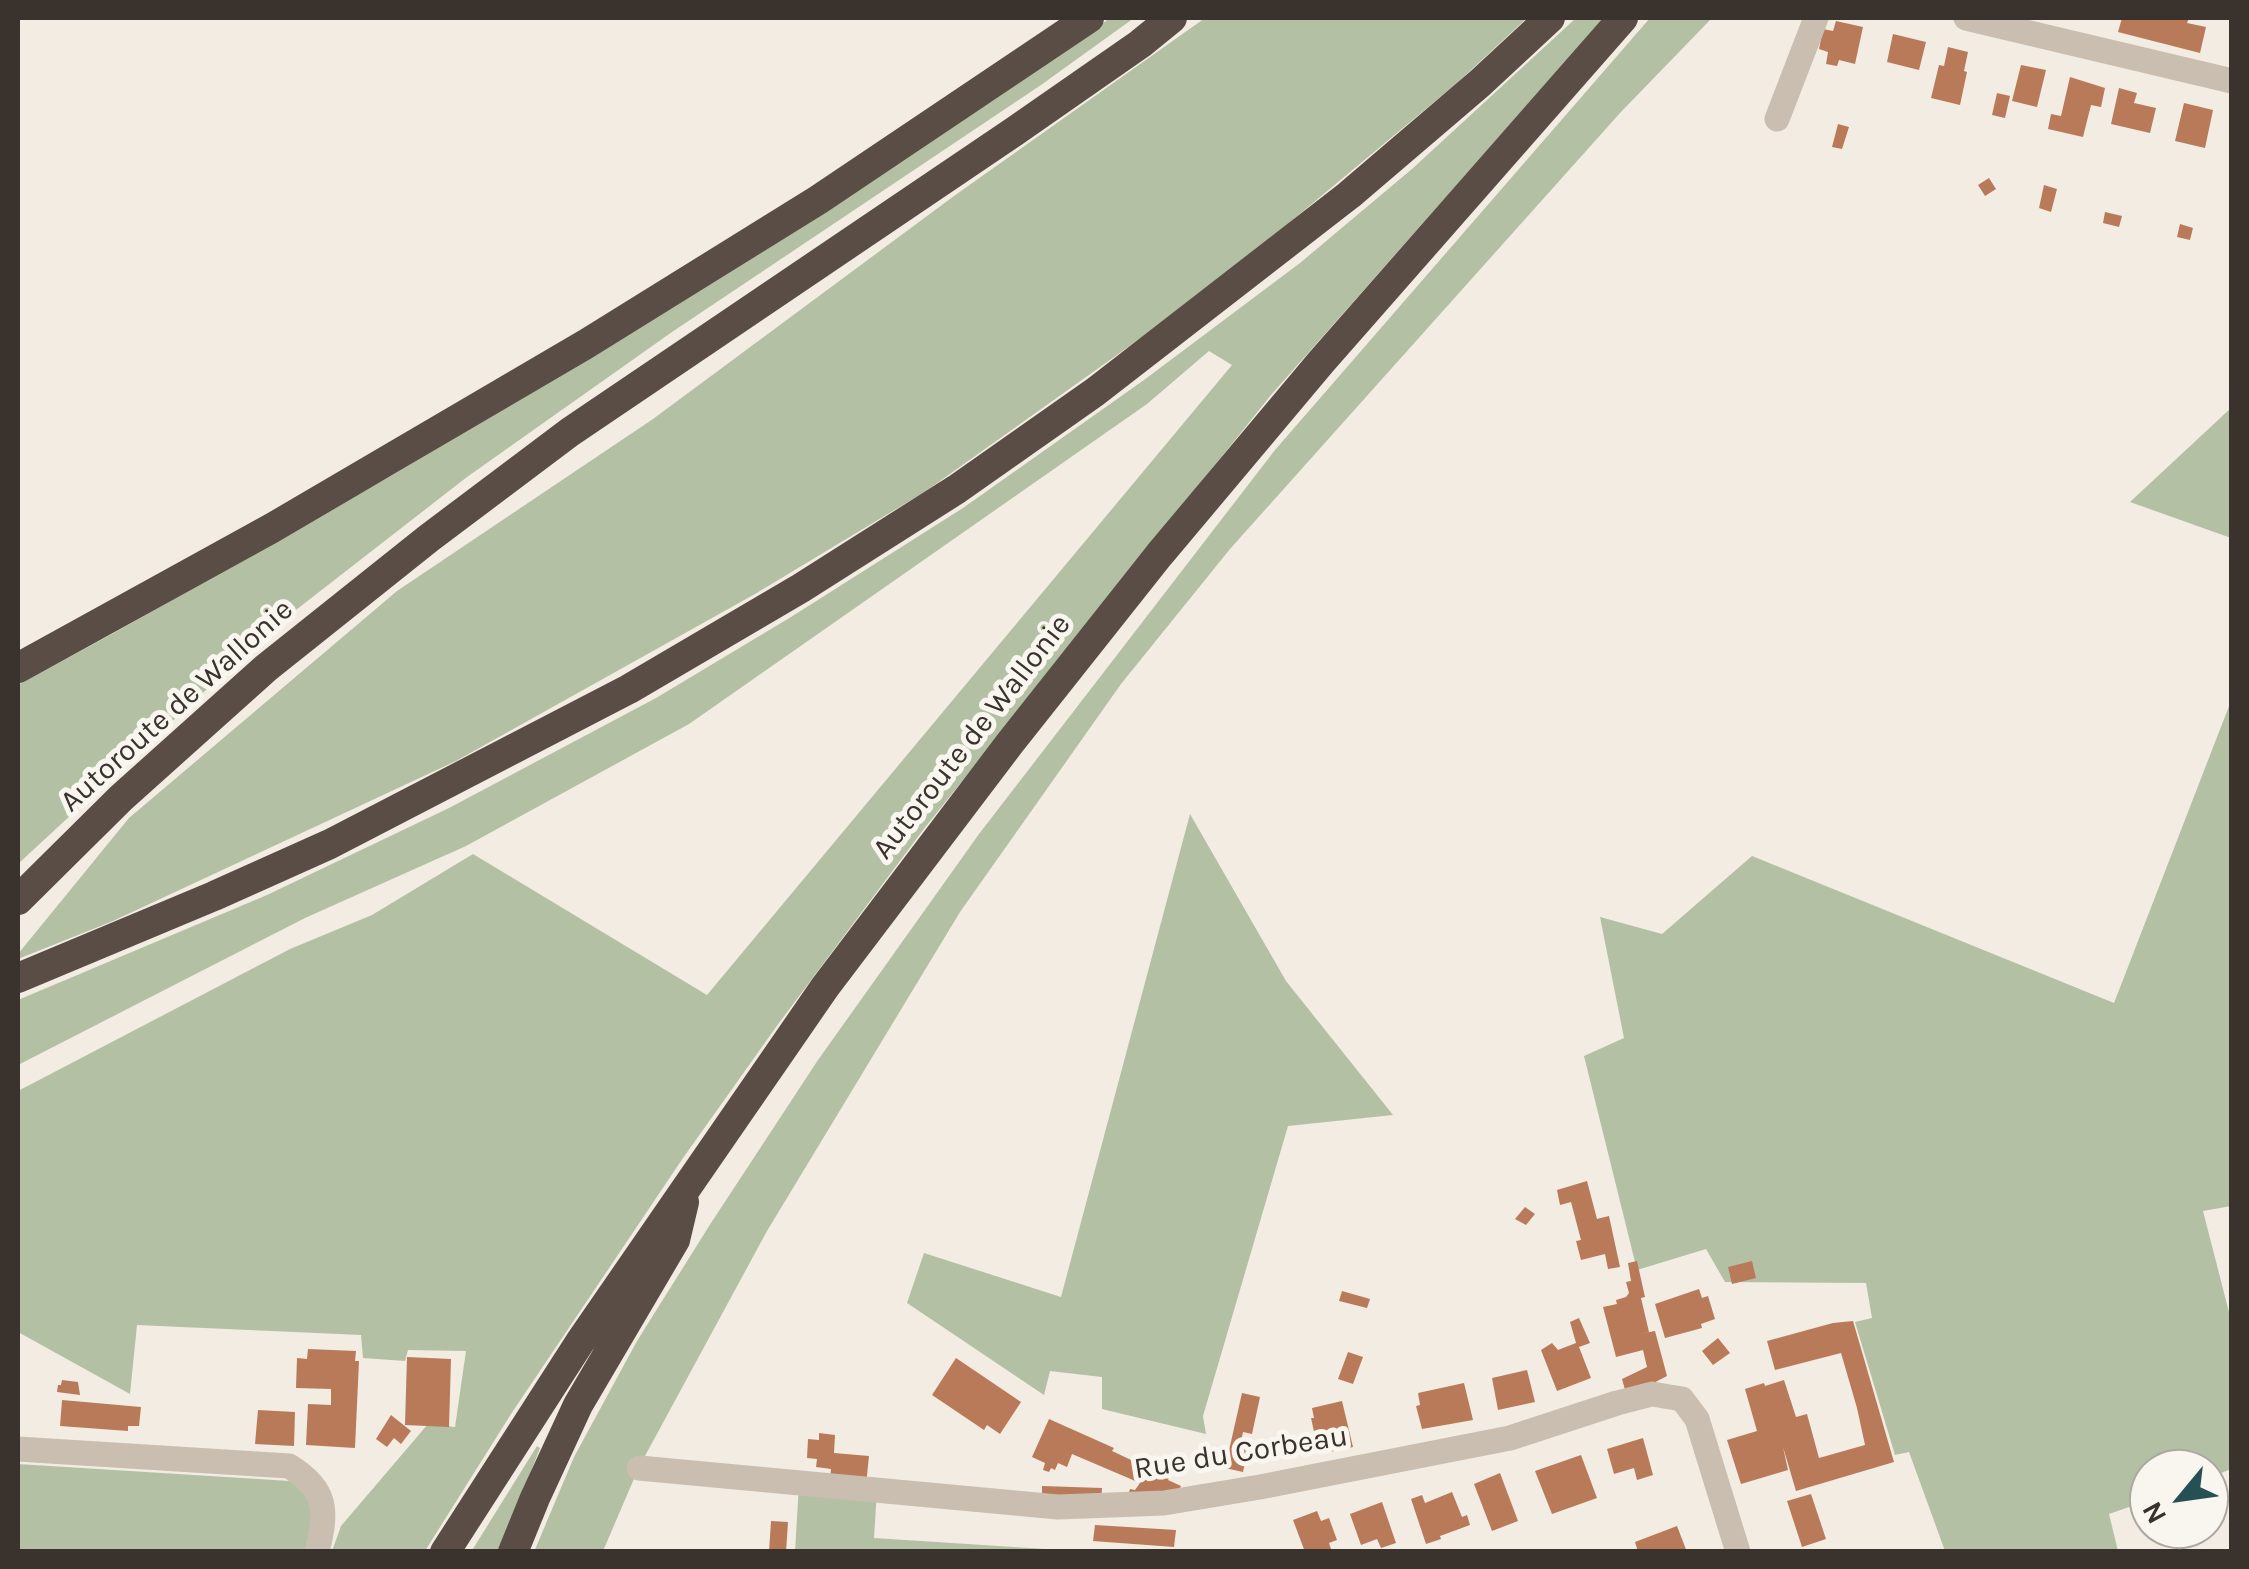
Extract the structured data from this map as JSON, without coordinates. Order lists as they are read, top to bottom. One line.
{"streets":{"highway":["Autoroute de Wallonie"],"street":["Rue du Corbeau"]},"north":"bottom left"}
